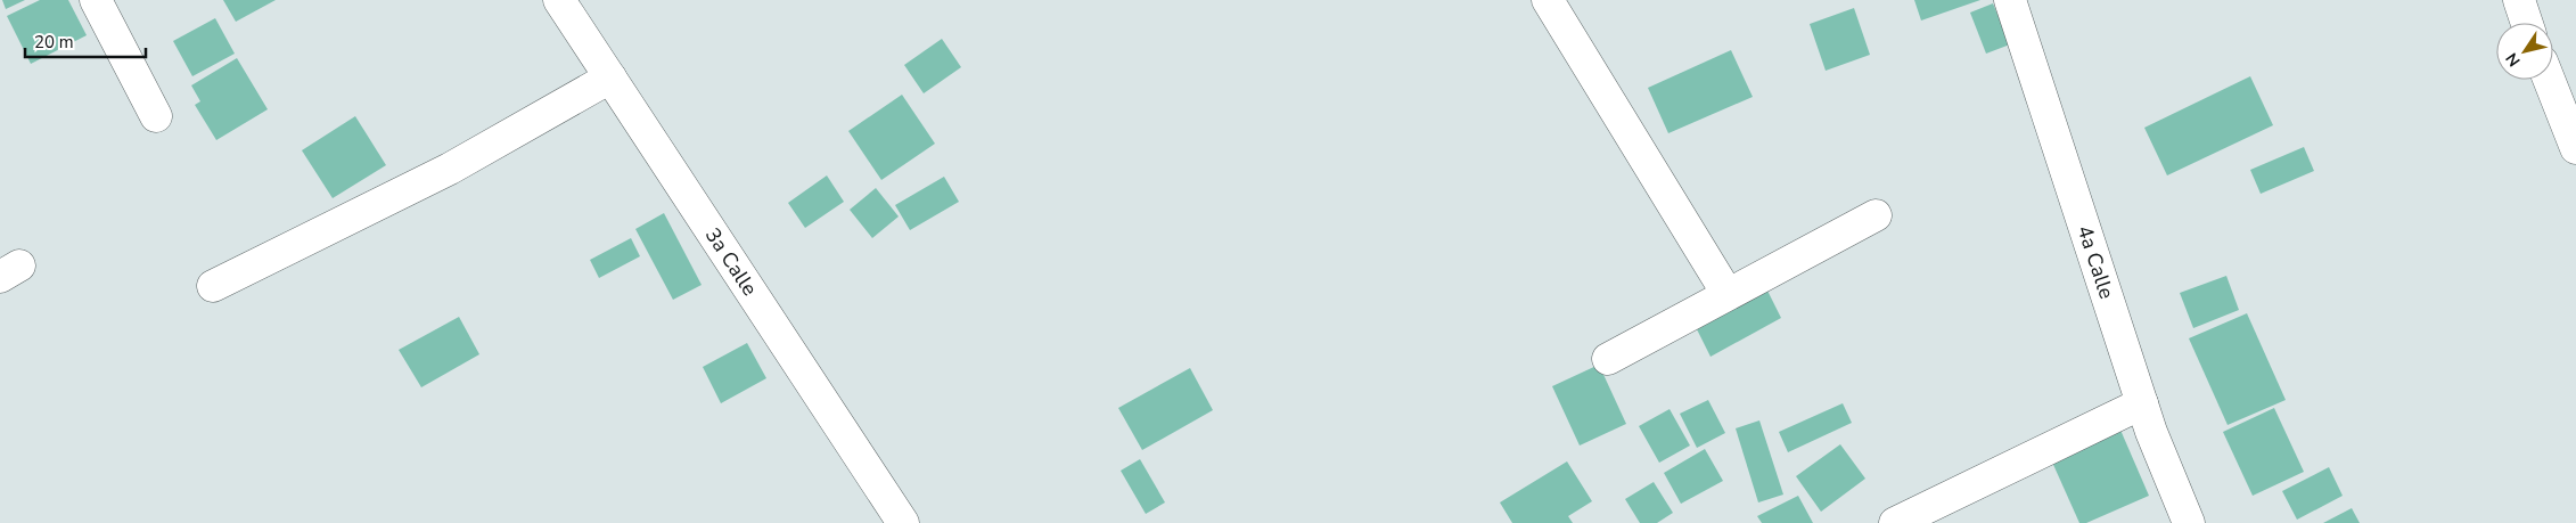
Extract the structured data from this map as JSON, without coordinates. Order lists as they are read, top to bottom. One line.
{"streets":{"street":["3a Calle","4a Calle"]},"scale_bar":"20 m","north":"bottom left"}
